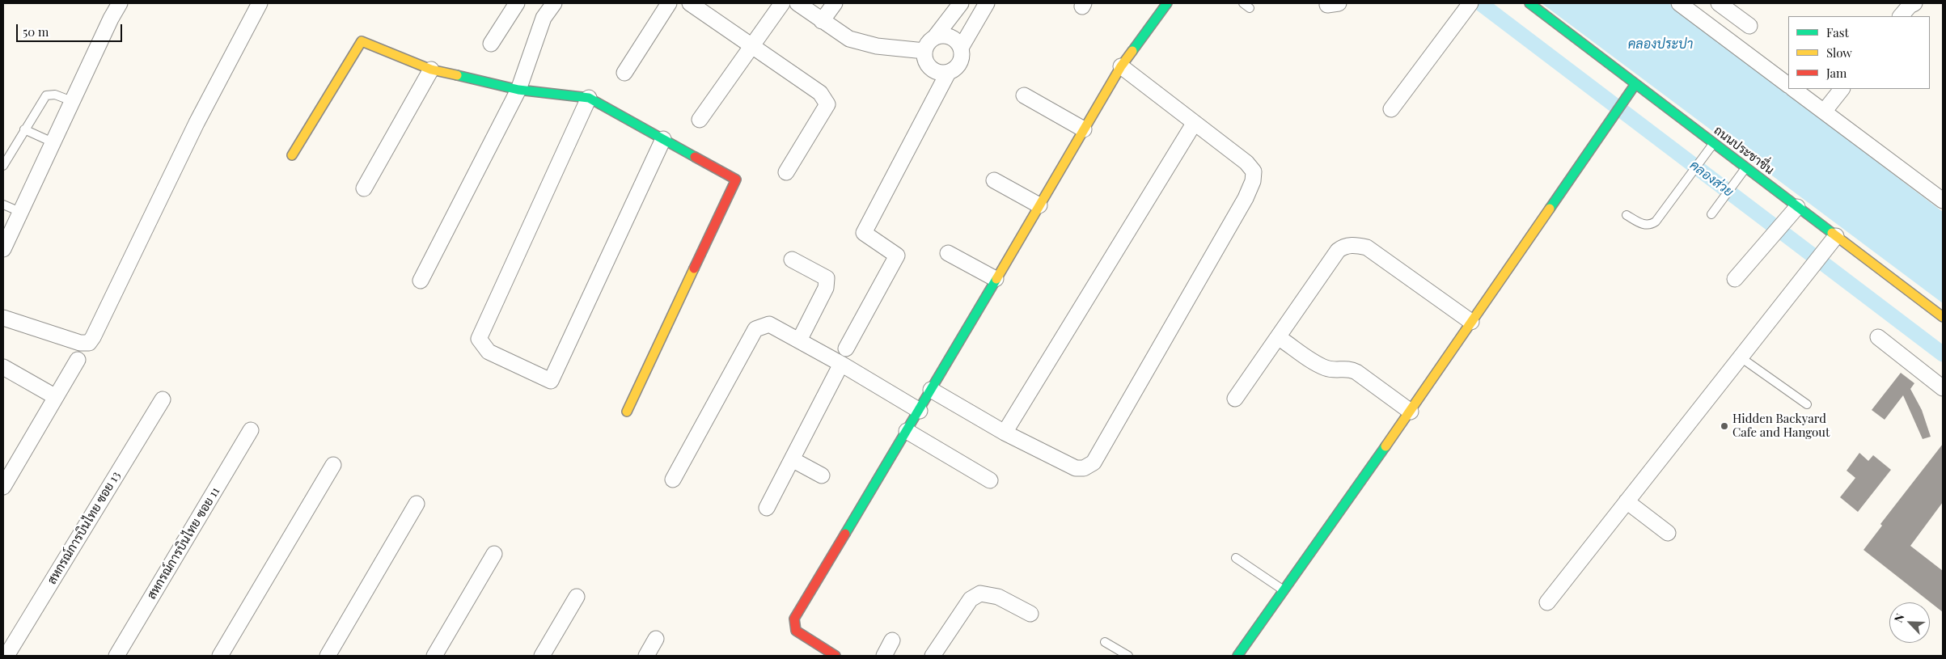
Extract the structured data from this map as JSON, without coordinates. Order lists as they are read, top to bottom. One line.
{"streets":{"street":["ถนนประชาชื่น","สหกรณ์การบินไทย ซอย 13","สหกรณ์การบินไทย ซอย 11"]},"water":["คลองประปา","คลองส่วย"],"places":["Hidden Backyard Cafe and Hangout"],"legend":["Fast","Slow","Jam"],"scale_bar":"50 m","north":"top left"}
